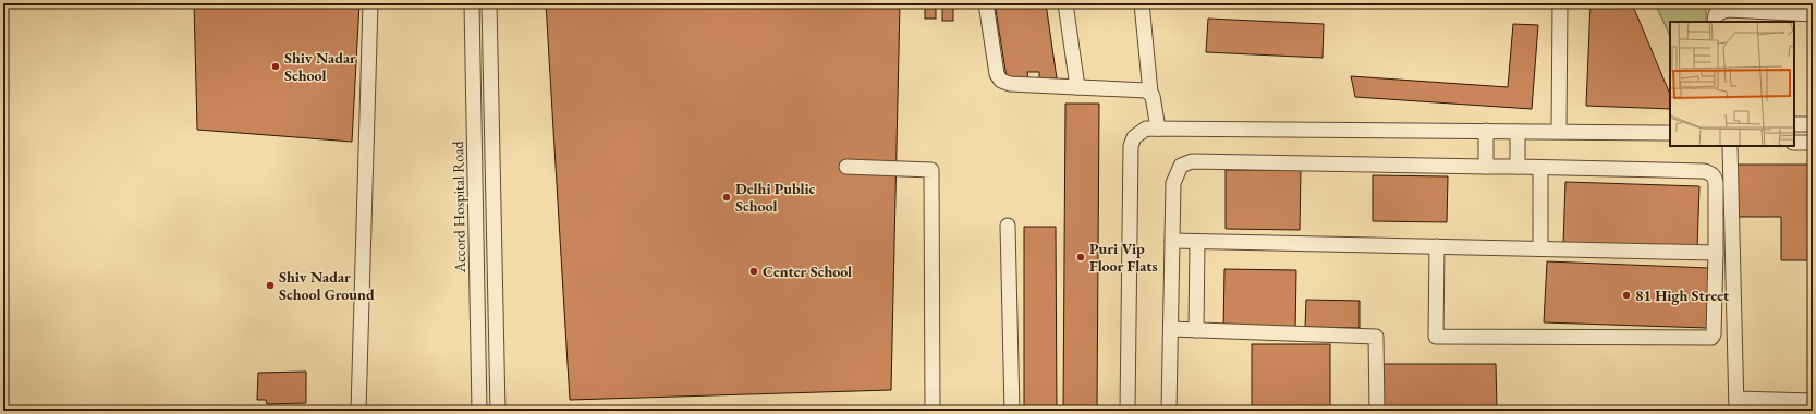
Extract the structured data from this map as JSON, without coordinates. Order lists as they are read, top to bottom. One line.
{"streets":{"street":["Accord Hospital Road"]},"places":["Shiv Nadar School","Delhi Public School","Puri Vip Floor Flats","Center School","Shiv Nadar School Ground","81 High Street"]}
